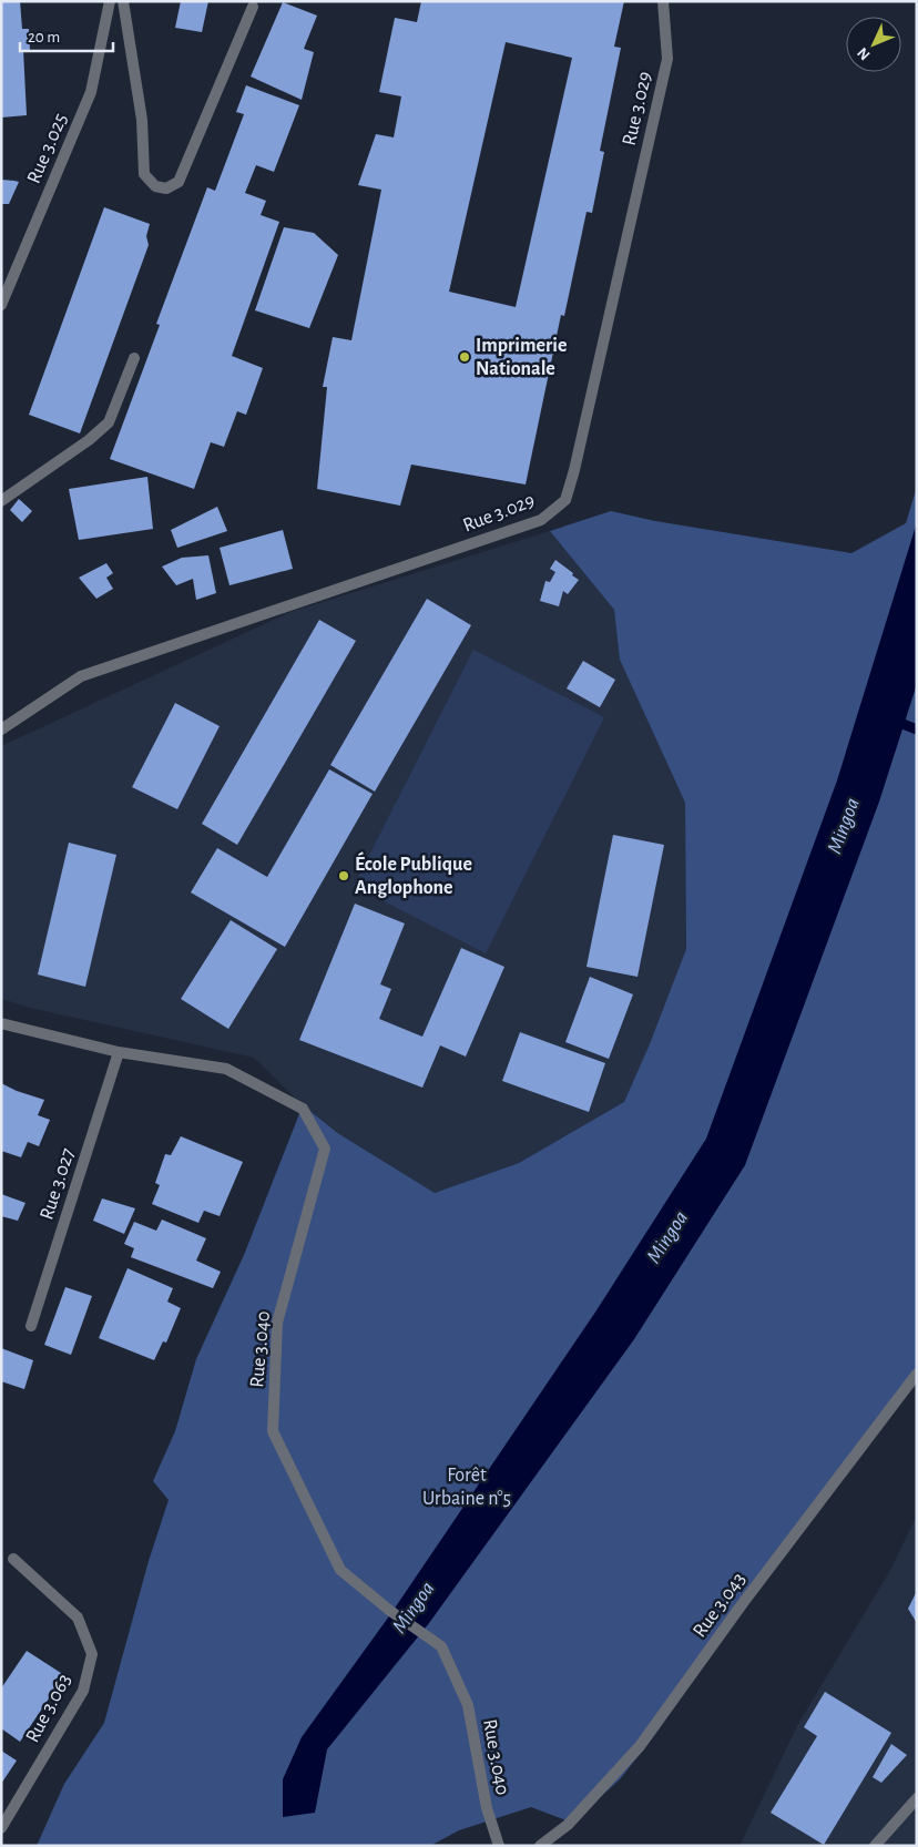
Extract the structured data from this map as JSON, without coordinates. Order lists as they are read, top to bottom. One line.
{"streets":{"street":["Rue 3.029","Rue 3.025","Rue 3.027","Rue 3.040","Rue 3.043","Rue 3.063"]},"crossings":[["Rue 3.027","Rue 3.040"]],"water":["Mingoa"],"parks":["Forêt Urbaine n°5"],"places":["Imprimerie Nationale","École Publique Anglophone"],"scale_bar":"20 m","north":"bottom left"}
